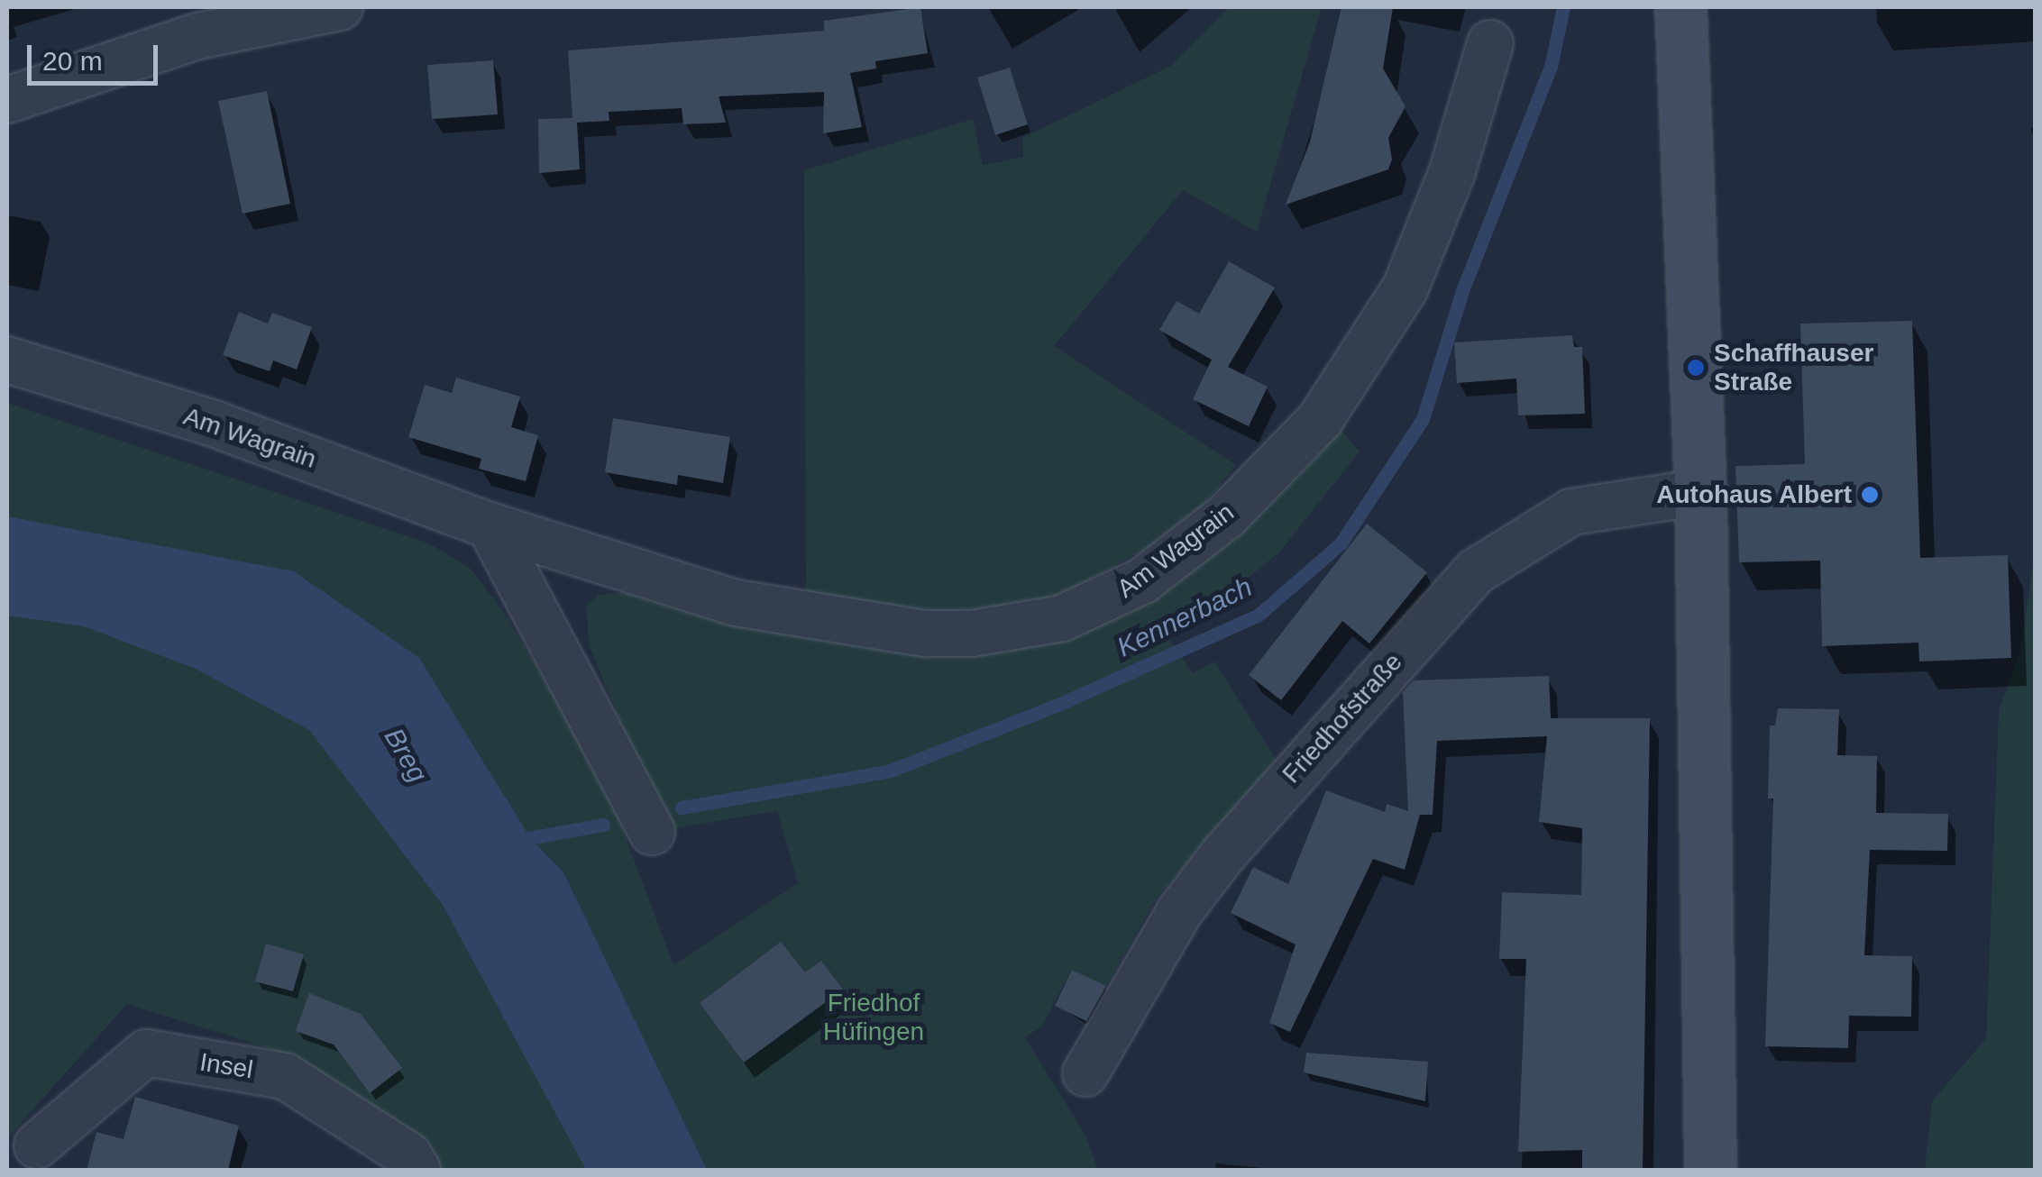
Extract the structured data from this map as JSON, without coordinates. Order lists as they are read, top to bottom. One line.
{"streets":{"street":["Am Wagrain","Friedhofstraße","Insel"]},"water":["Kennerbach","Breg"],"parks":["Friedhof Hüfingen"],"places":["Schaffhauser Straße","Autohaus Albert"],"scale_bar":"20 m"}
